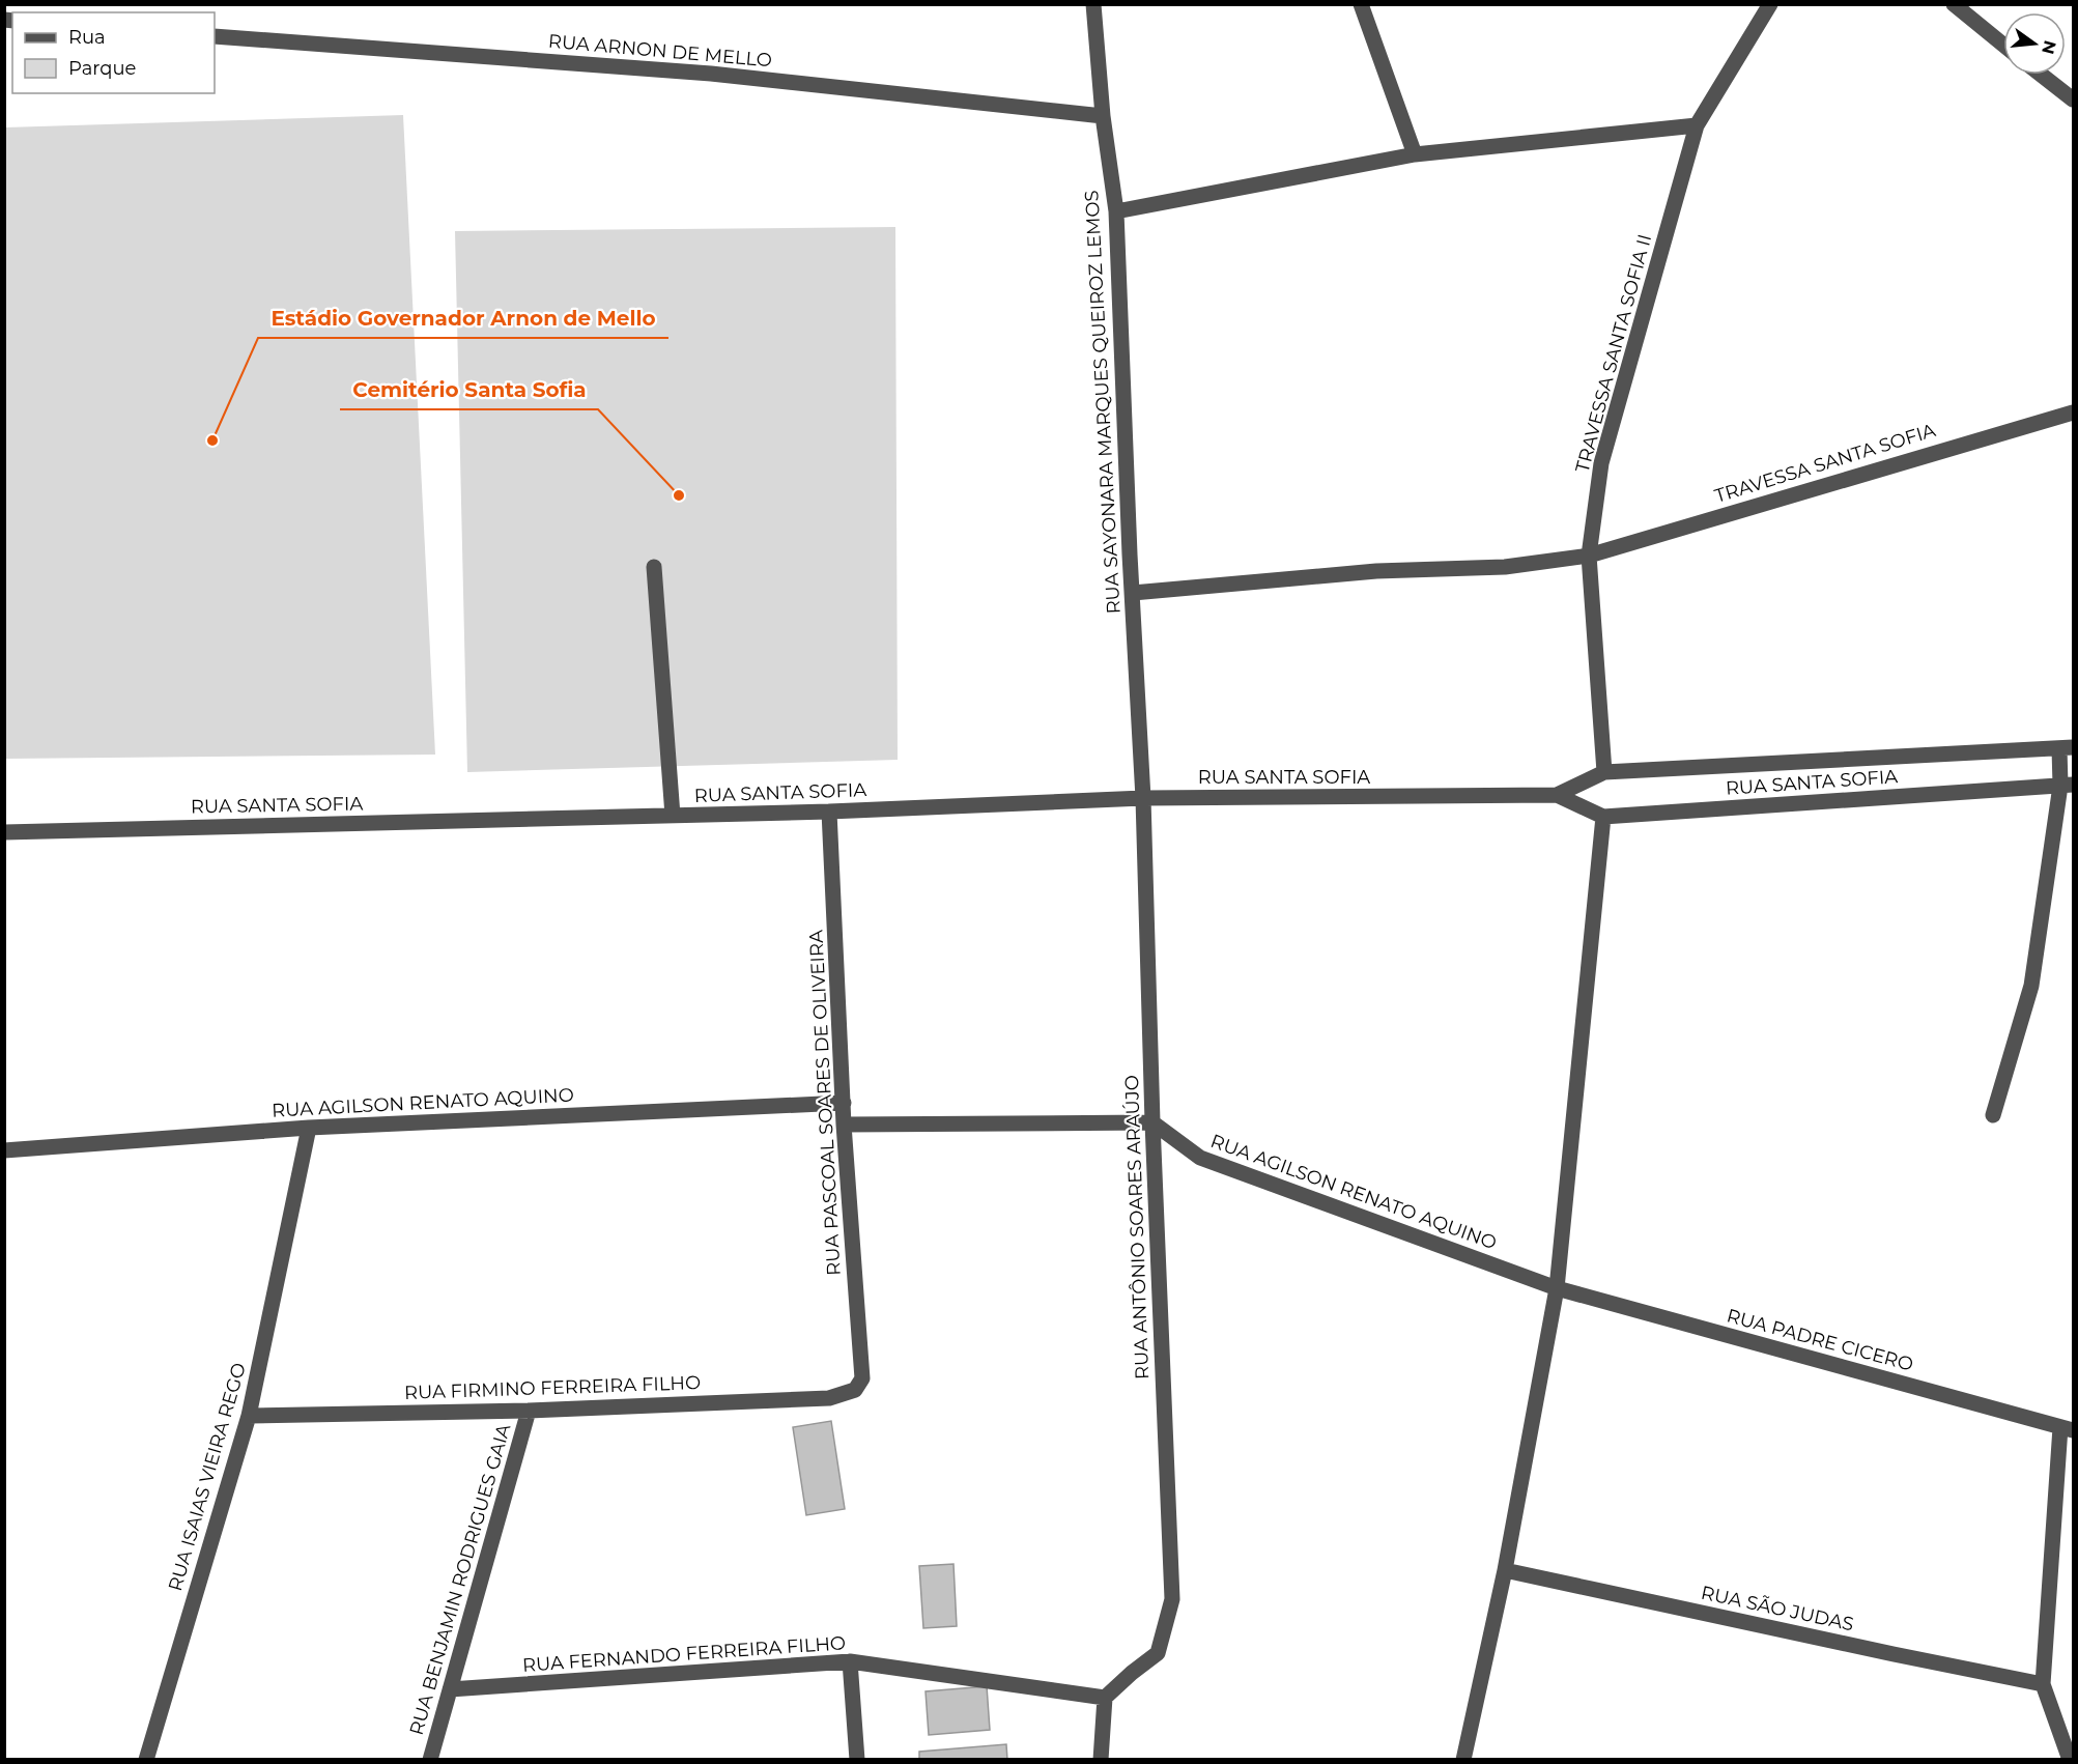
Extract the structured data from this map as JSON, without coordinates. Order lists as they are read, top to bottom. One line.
{"streets":{"street":["RUA ARNON DE MELLO","TRAVESSA SANTA SOFIA II","RUA SAYONARA MARQUES QUEIROZ LEMOS","TRAVESSA SANTA SOFIA","RUA SANTA SOFIA","RUA AGILSON RENATO AQUINO","RUA PASCOAL SOARES DE OLIVEIRA","RUA ANTÔNIO SOARES ARAÚJO","RUA PADRE CICERO","RUA FIRMINO FERREIRA FILHO","RUA ISAIAS VIEIRA REGO","RUA BENJAMIN RODRIGUES GAIA","RUA SÃO JUDAS","RUA FERNANDO FERREIRA FILHO"]},"crossings":[["RUA ARNON DE MELLO","RUA SAYONARA MARQUES QUEIROZ LEMOS"],["TRAVESSA SANTA SOFIA II","TRAVESSA SANTA SOFIA"],["TRAVESSA SANTA SOFIA II","RUA SANTA SOFIA"],["RUA SAYONARA MARQUES QUEIROZ LEMOS","TRAVESSA SANTA SOFIA"],["RUA SAYONARA MARQUES QUEIROZ LEMOS","RUA SANTA SOFIA"],["RUA SAYONARA MARQUES QUEIROZ LEMOS","RUA ANTÔNIO SOARES ARAÚJO"],["RUA SANTA SOFIA","RUA PASCOAL SOARES DE OLIVEIRA"],["RUA SANTA SOFIA","RUA ANTÔNIO SOARES ARAÚJO"],["RUA AGILSON RENATO AQUINO","RUA PASCOAL SOARES DE OLIVEIRA"],["RUA AGILSON RENATO AQUINO","RUA ANTÔNIO SOARES ARAÚJO"],["RUA AGILSON RENATO AQUINO","RUA PADRE CICERO"],["RUA AGILSON RENATO AQUINO","RUA ISAIAS VIEIRA REGO"],["RUA PASCOAL SOARES DE OLIVEIRA","RUA FIRMINO FERREIRA FILHO"],["RUA ANTÔNIO SOARES ARAÚJO","RUA FERNANDO FERREIRA FILHO"],["RUA FIRMINO FERREIRA FILHO","RUA ISAIAS VIEIRA REGO"],["RUA FIRMINO FERREIRA FILHO","RUA BENJAMIN RODRIGUES GAIA"],["RUA BENJAMIN RODRIGUES GAIA","RUA FERNANDO FERREIRA FILHO"]],"places":["Estádio Governador Arnon de Mello","Cemitério Santa Sofia"],"legend":["Rua","Parque"],"north":"right"}
